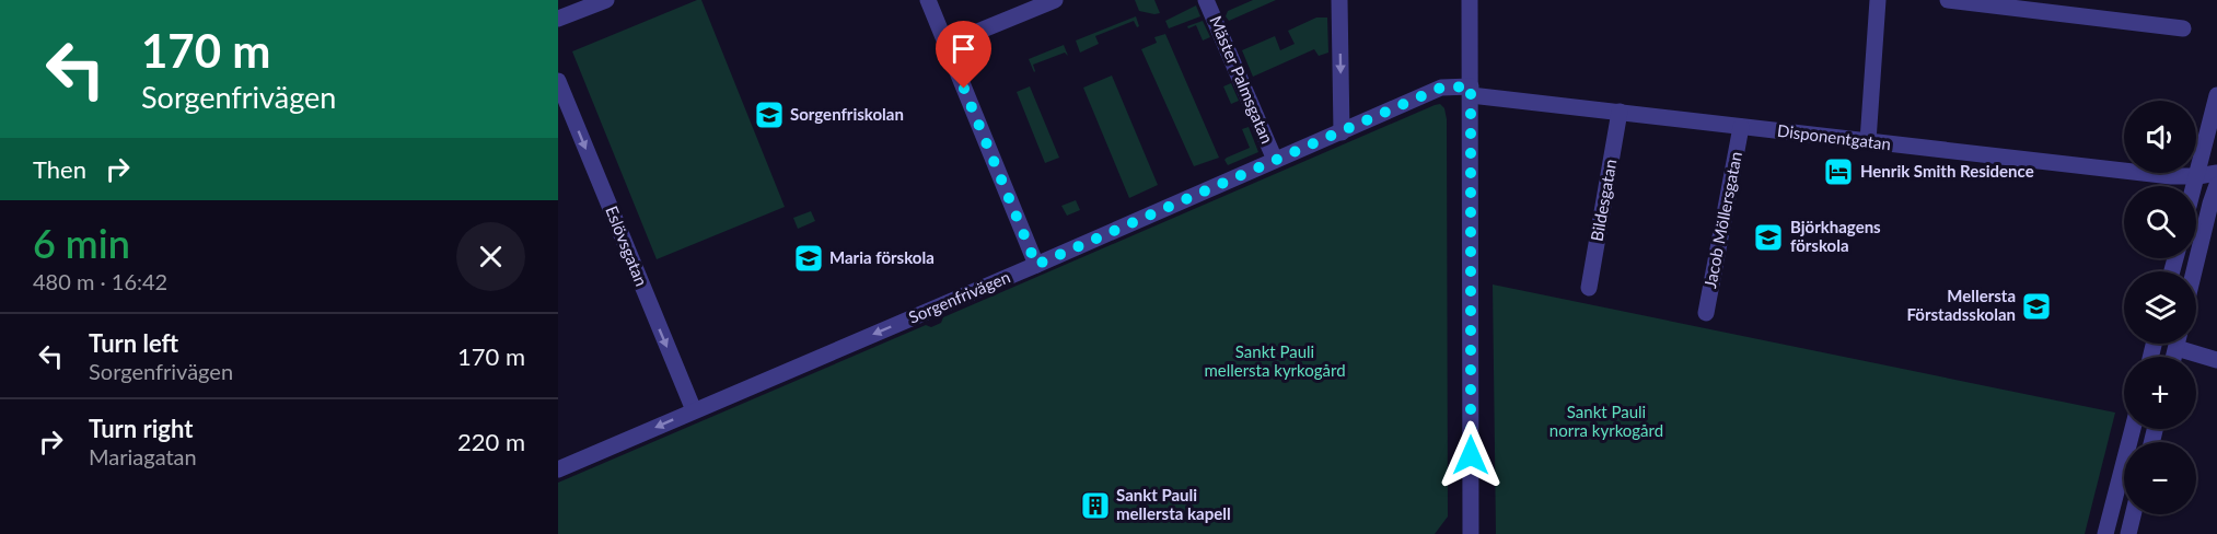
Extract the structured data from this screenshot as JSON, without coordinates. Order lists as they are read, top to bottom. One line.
{"streets":{"street":["Mäster Palmsgatan","Disponentgatan","Bildesgatan","Jacob Möllersgatan","Eslövsgatan","Sorgenfrivägen"]},"crossings":[["Mäster Palmsgatan","Sorgenfrivägen"],["Disponentgatan","Bildesgatan"],["Disponentgatan","Jacob Möllersgatan"],["Disponentgatan","Sorgenfrivägen"],["Eslövsgatan","Sorgenfrivägen"]],"one_way":["Eslövsgatan","Sorgenfrivägen"],"parks":["Sankt Pauli mellersta kyrkogård","Sankt Pauli norra kyrkogård"],"places":{"school or university":["Sorgenfriskolan","Björkhagens förskola","Maria förskola","Mellersta Förstadsskolan"],"hotel":["Henrik Smith Residence"],"building":["Sankt Pauli mellersta kapell"]},"page":{"turn":["170 m","Sorgenfrivägen"],"map_buttons":["+","−"],"then":"Then","heading":["6 min","480 m · 16:42"],"list":[{"name":"Turn left","note":"Sorgenfrivägen","value":"170 m"},{"name":"Turn right","note":"Mariagatan","value":"220 m"}]}}
